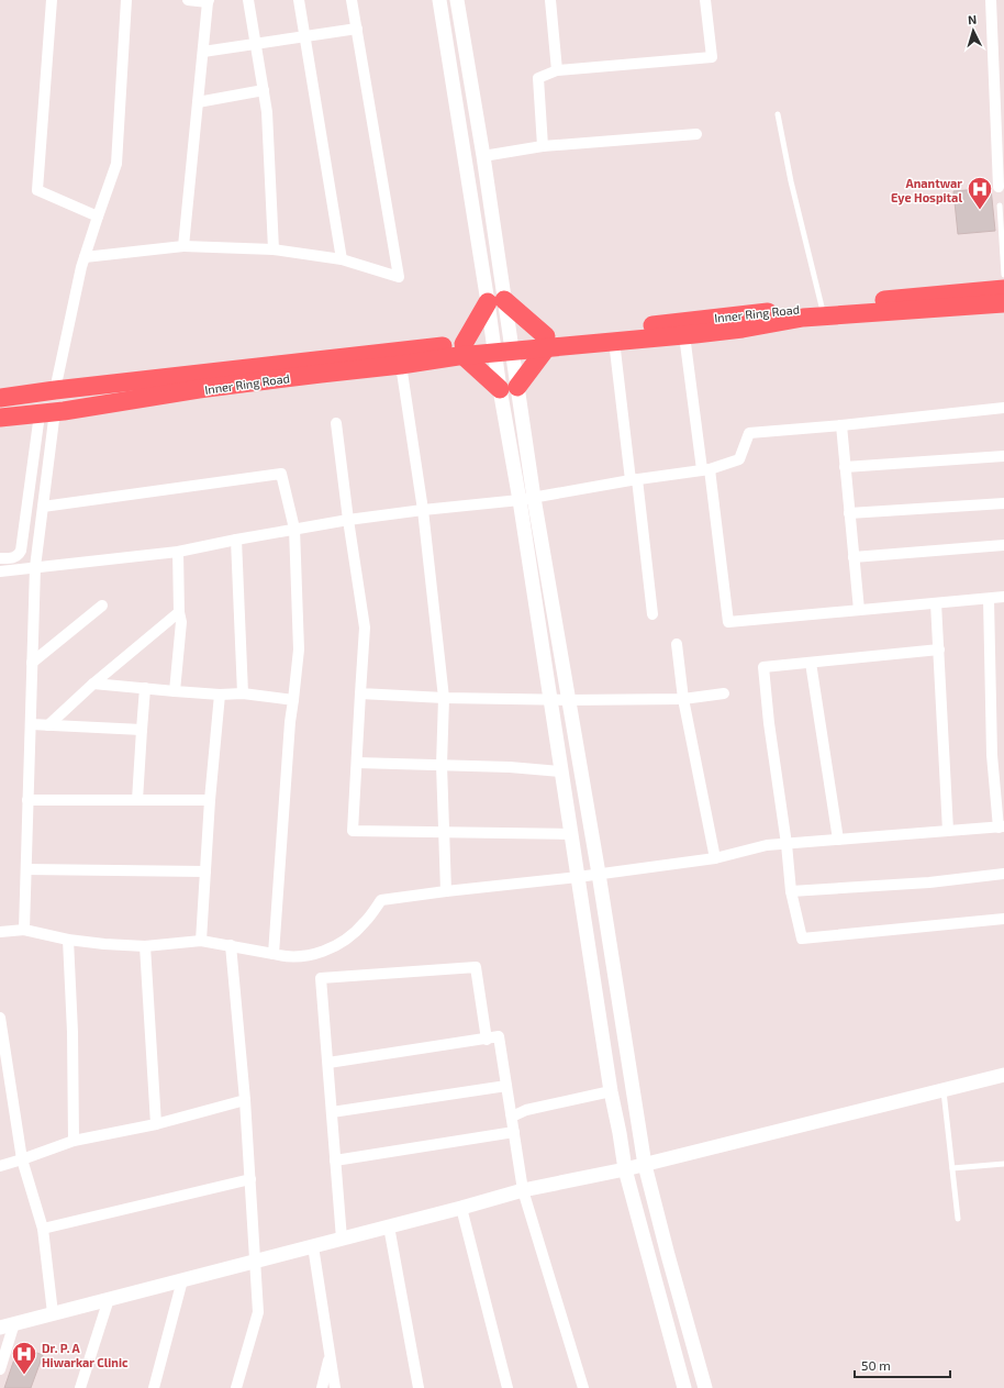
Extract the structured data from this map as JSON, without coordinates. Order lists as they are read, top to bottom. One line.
{"streets":{"highway":["Inner Ring Road"]},"places":{"hospital":["Anantwar Eye Hospital","Dr. P. A Hiwarkar Clinic"]},"scale_bar":"50 m","north":"top"}
